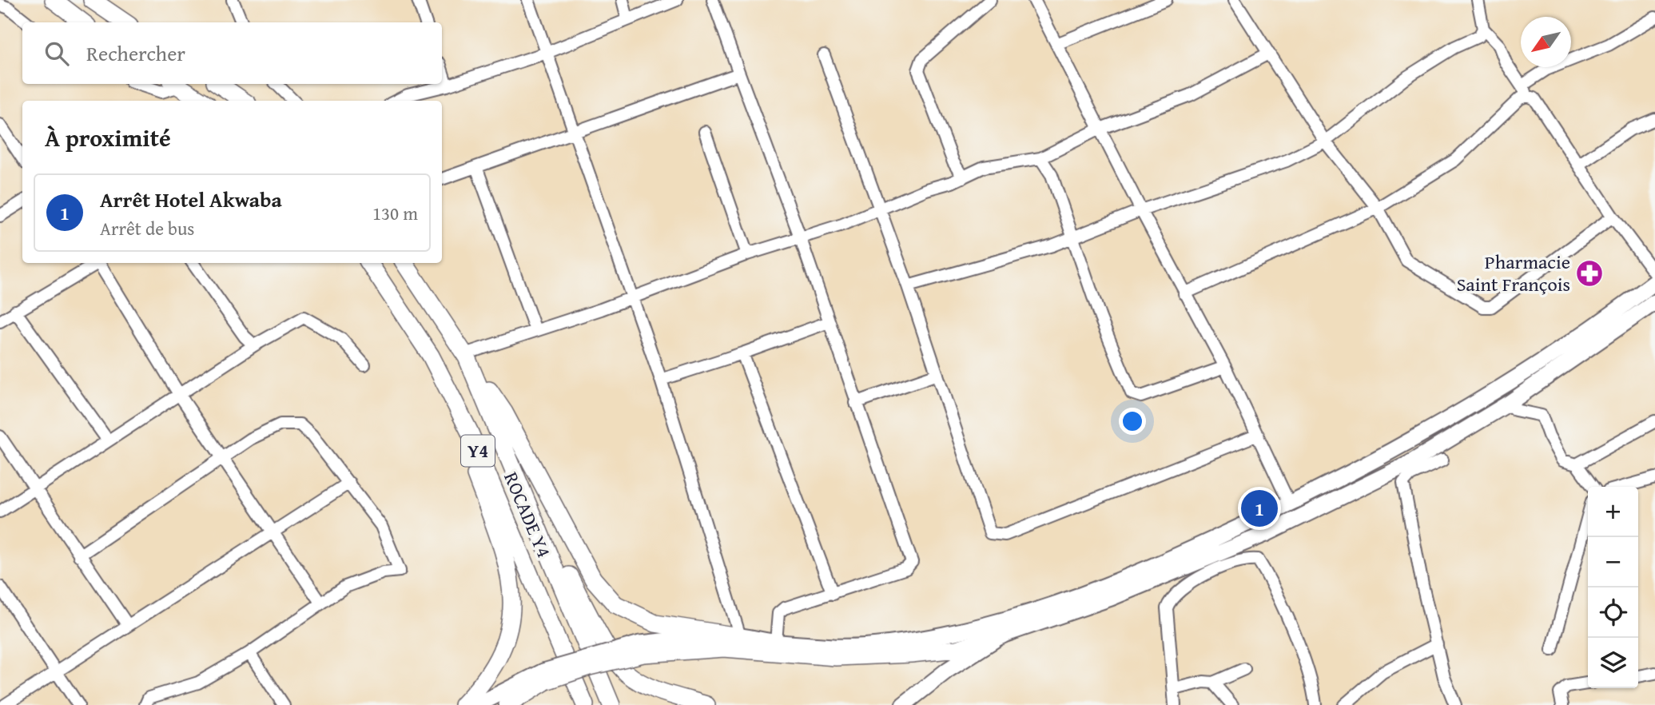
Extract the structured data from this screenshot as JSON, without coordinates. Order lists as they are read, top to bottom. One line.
{"streets":{"highway":["Y4","ROCADE Y4"]},"places":{"pharmacy":["Pharmacie Saint François"]},"north":"bottom left","page":{"search":"Rechercher","heading":"À proximité","list":[{"mark":"1","name":"Arrêt Hotel Akwaba","note":"Arrêt de bus","value":"130 m"}],"map_buttons":["+","−"],"pins":"1"}}
